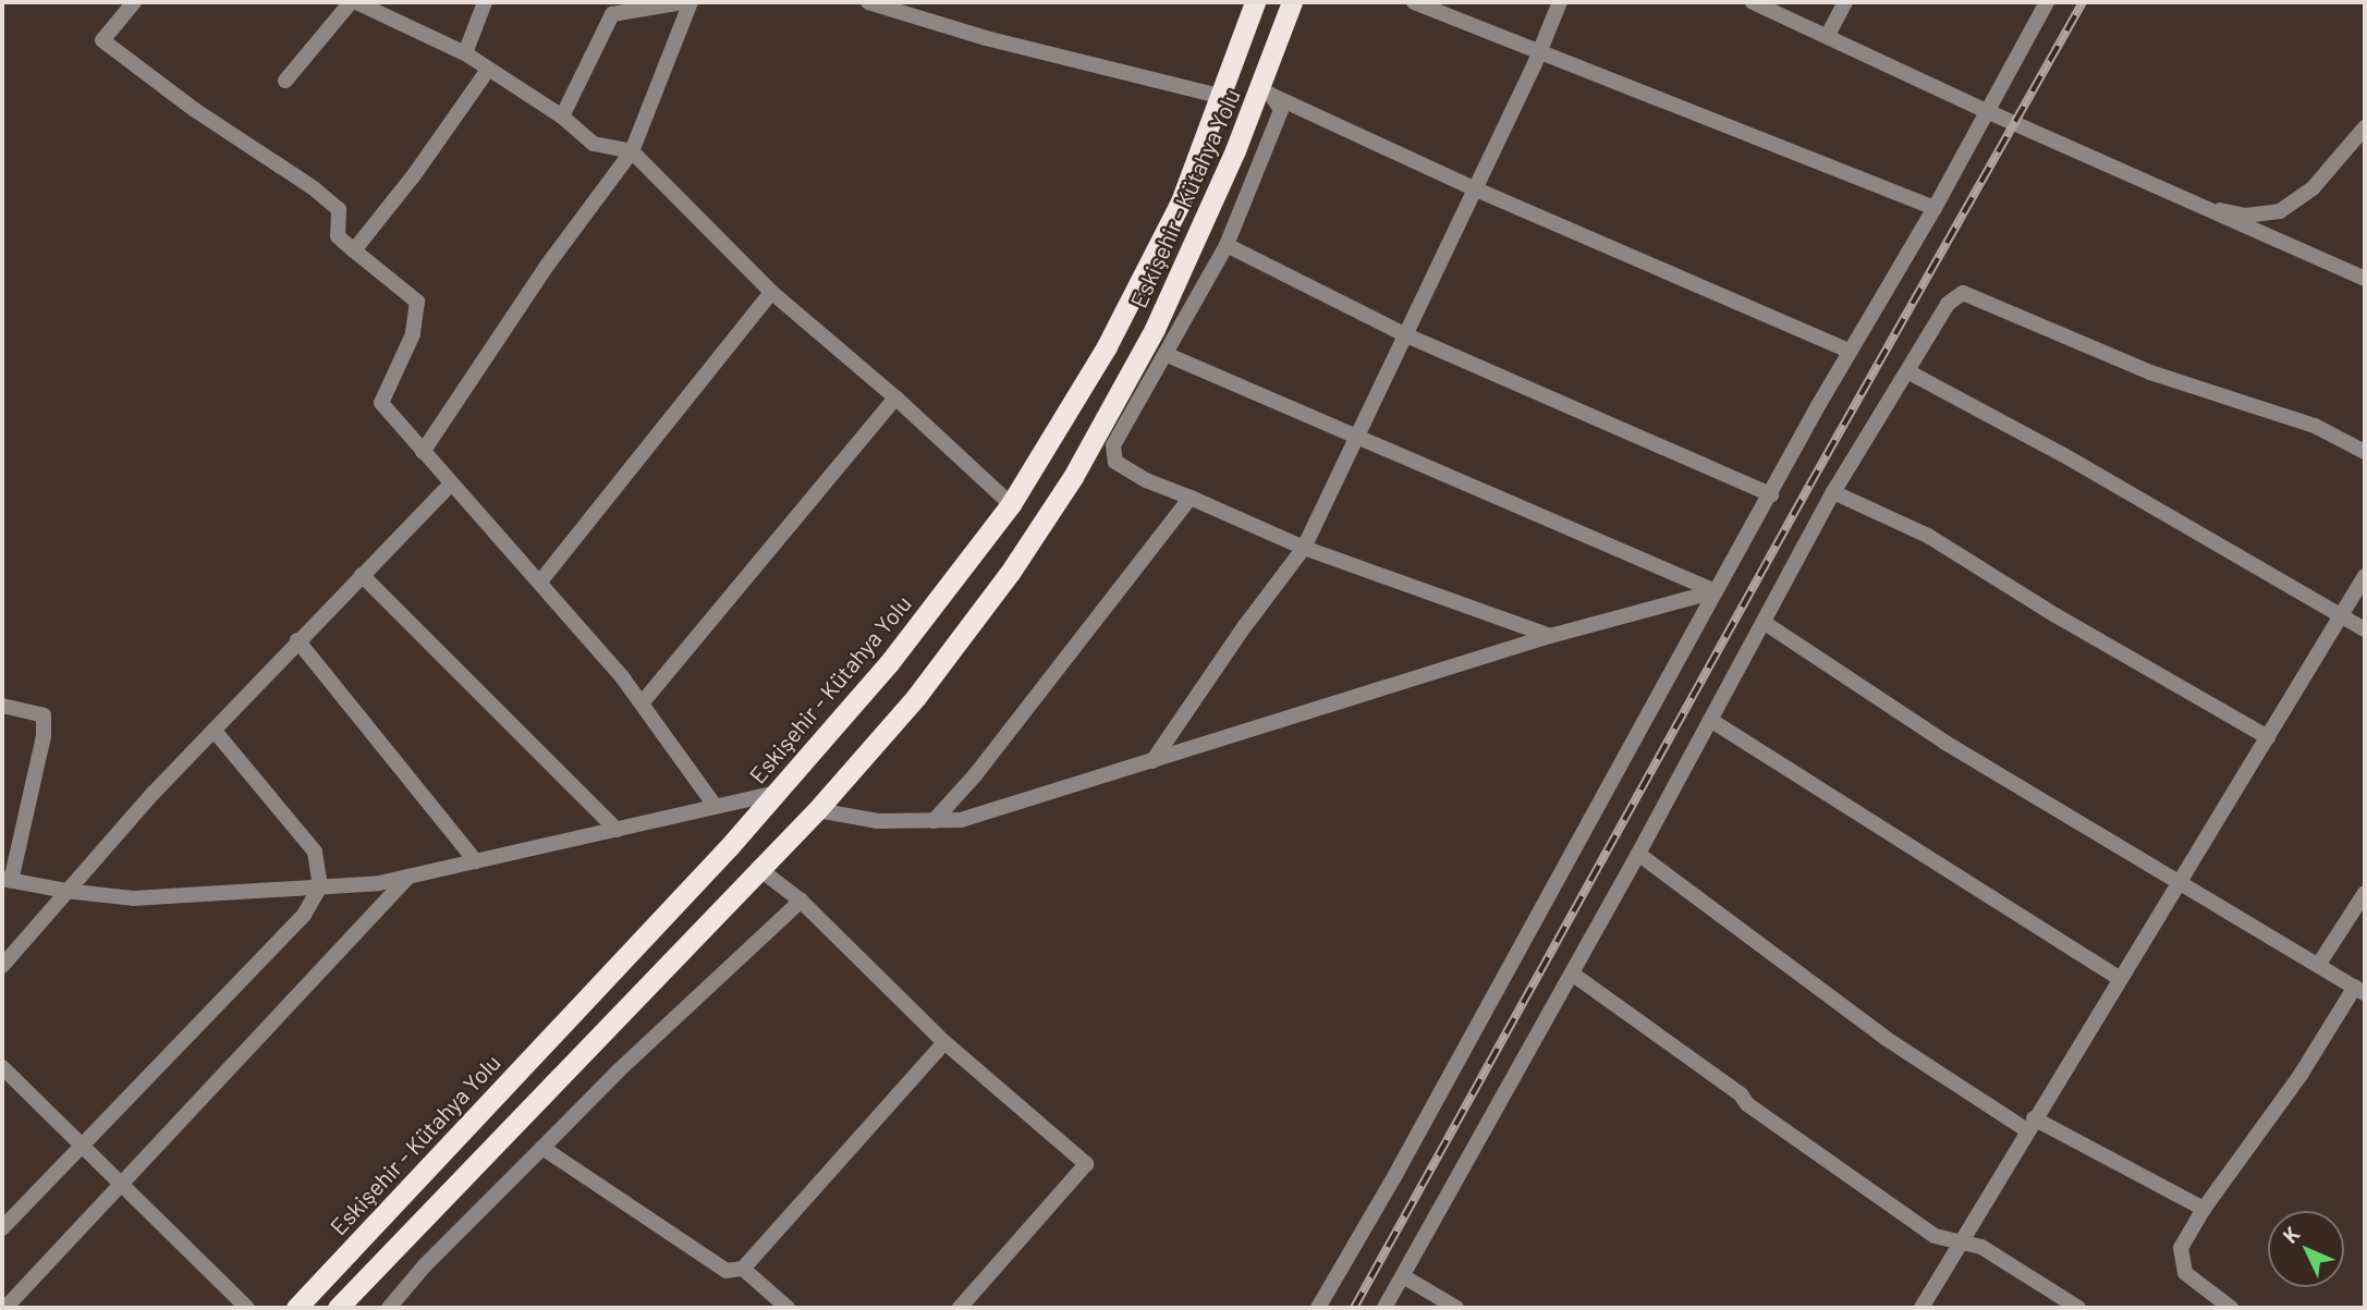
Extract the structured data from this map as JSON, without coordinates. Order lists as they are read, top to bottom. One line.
{"streets":{"highway":["Eskişehir - Kütahya Yolu"]},"north":"top left"}
